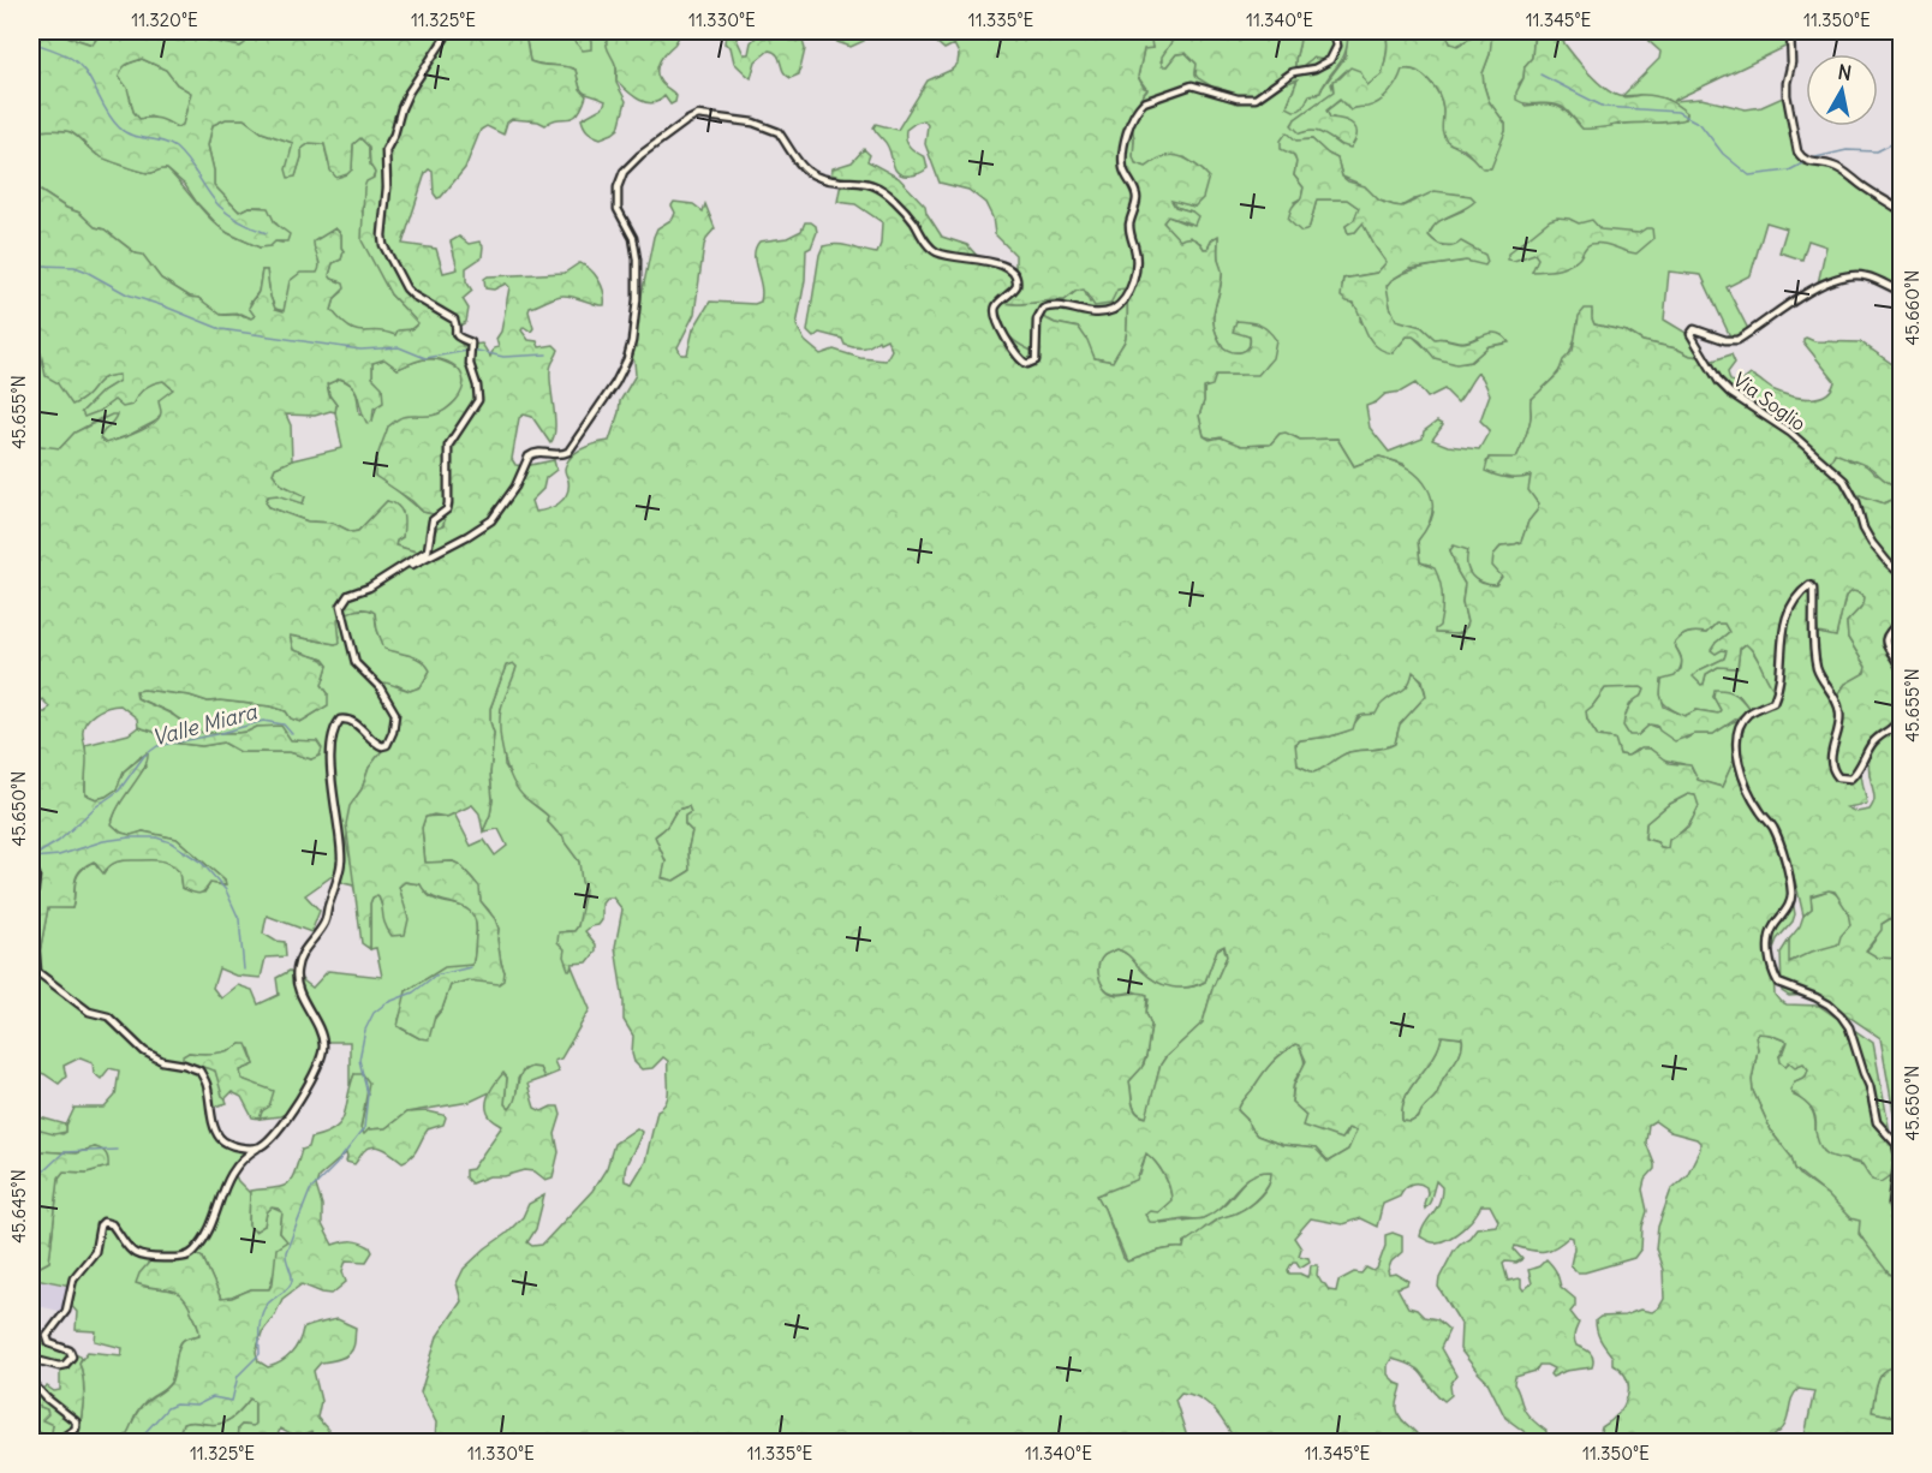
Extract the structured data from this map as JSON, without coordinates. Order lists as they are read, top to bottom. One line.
{"streets":{"street":["Via Soglio"]},"water":["Valle Miara"],"north":"top","coordinates":["11.320°E","11.325°E","11.330°E","11.335°E","11.340°E","11.345°E","11.350°E","45.660°N","45.655°N","45.650°N","45.645°N"]}
